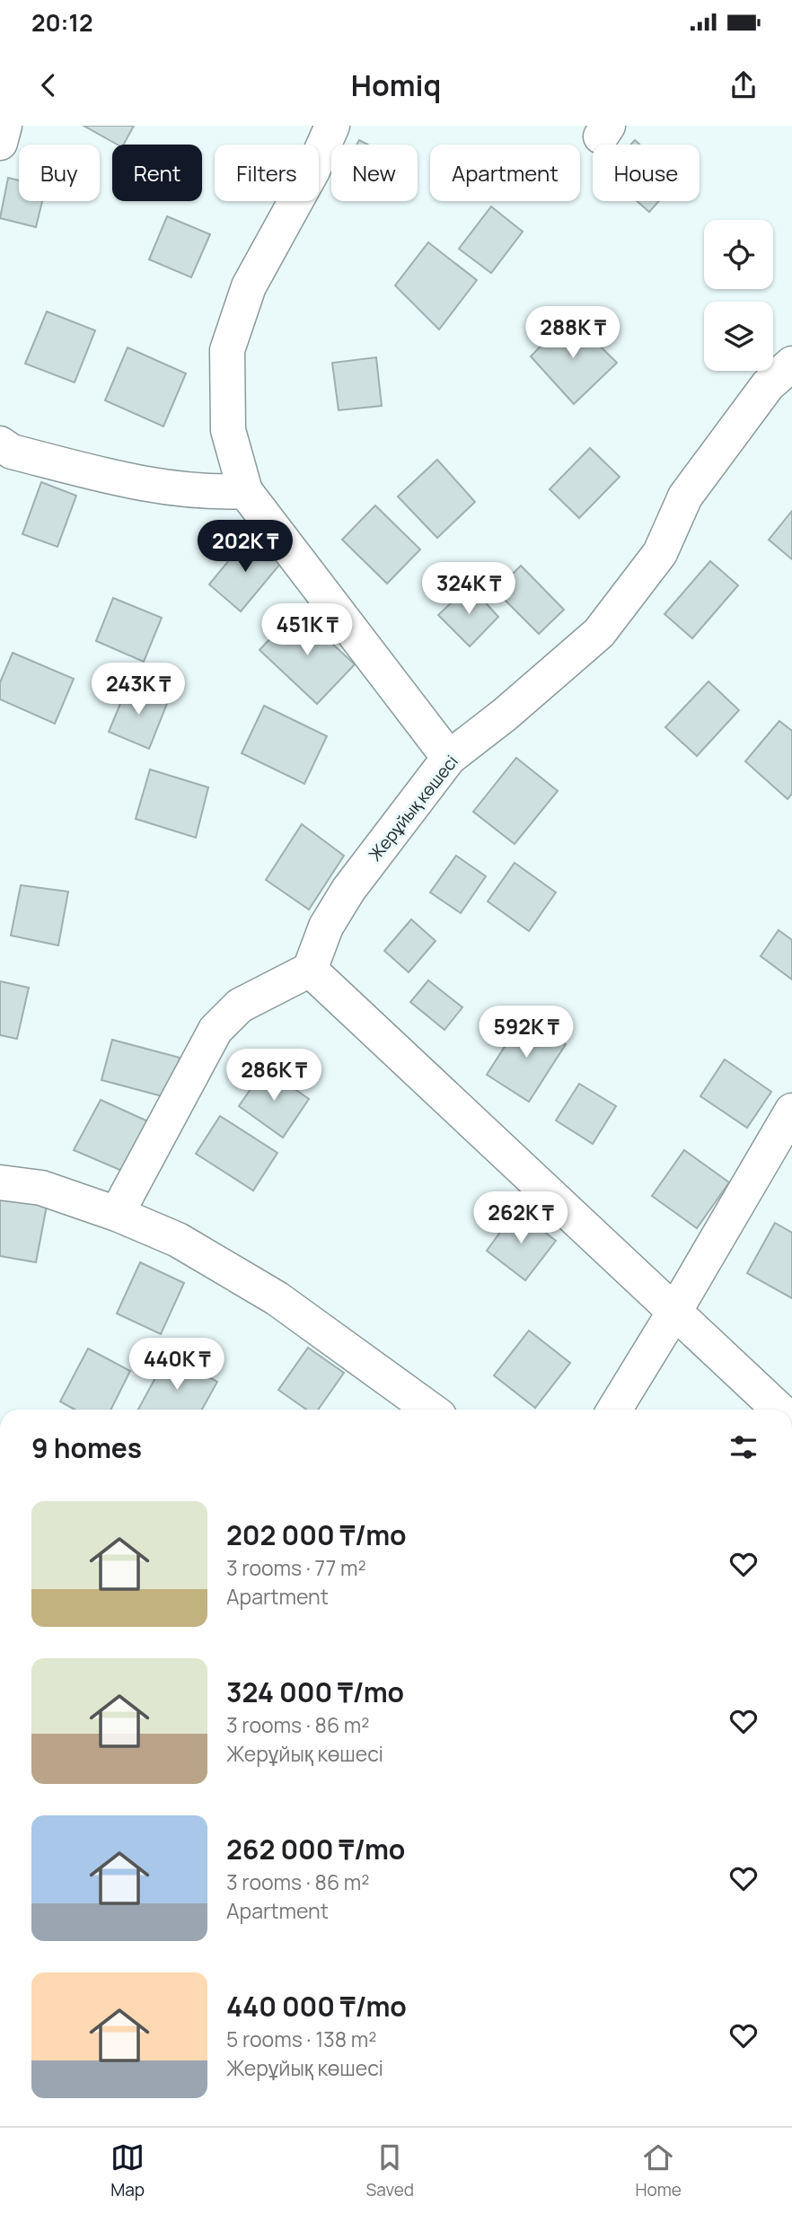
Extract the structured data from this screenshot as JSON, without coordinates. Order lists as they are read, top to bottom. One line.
{"streets":{"street":["Жерұйық көшесі"]},"page":{"status":"20:12","header":"Homiq","chip":["Buy","Rent","Filters","New","Apartment","House"],"price":["288K ₸","202K ₸","324K ₸","451K ₸","243K ₸","592K ₸","286K ₸","262K ₸","440K ₸"],"heading":"9 homes","list":[{"name":"202 000 ₸/mo","note":"3 rooms · 77 m² · Apartment"},{"name":"324 000 ₸/mo","note":"3 rooms · 86 m² · Жерұйық көшесі"},{"name":"262 000 ₸/mo","note":"3 rooms · 86 m² · Apartment"},{"name":"440 000 ₸/mo","note":"5 rooms · 138 m² · Жерұйық көшесі"}],"tabs":["Map","Saved","Home"]}}
